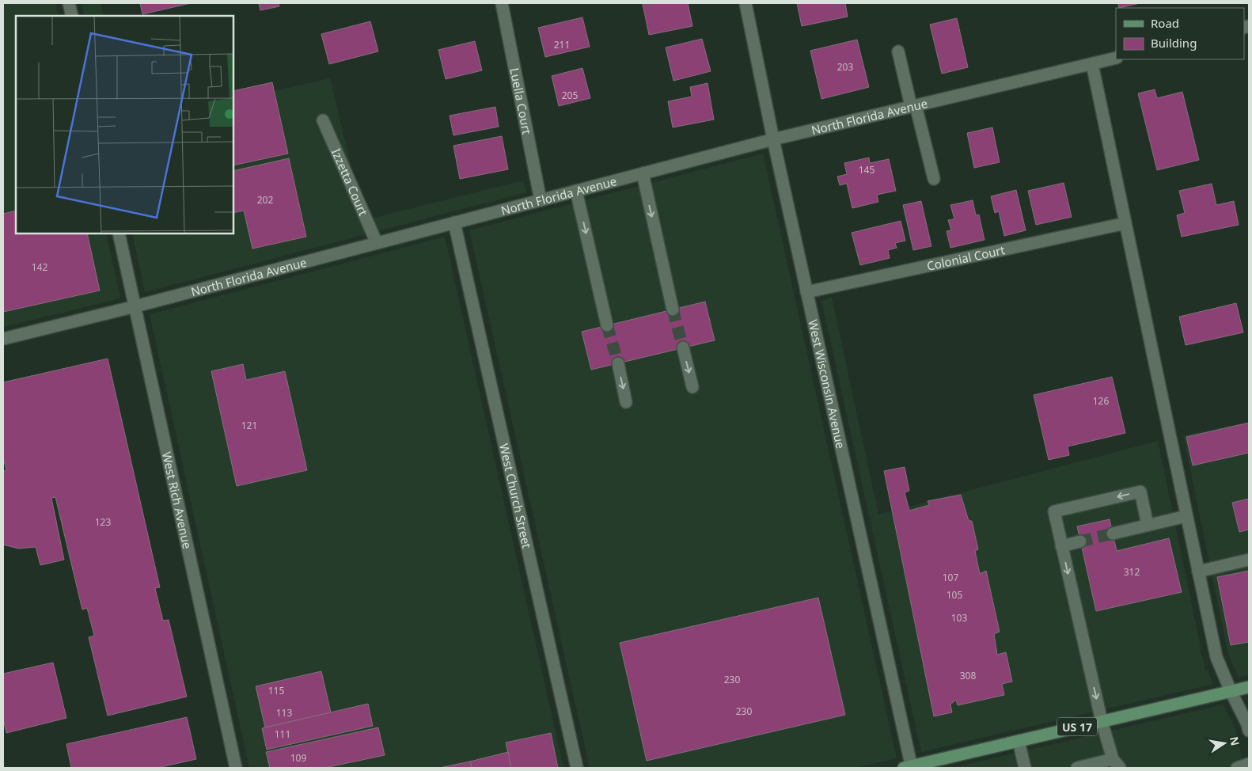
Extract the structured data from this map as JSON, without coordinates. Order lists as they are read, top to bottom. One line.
{"streets":{"main road":["US 17"],"street":["Luella Court","North Florida Avenue","Izzetta Court","Colonial Court","West Wisconsin Avenue","West Church Street","West Rich Avenue"]},"crossings":[["Luella Court","North Florida Avenue"],["North Florida Avenue","Izzetta Court"],["North Florida Avenue","West Wisconsin Avenue"],["North Florida Avenue","West Church Street"],["North Florida Avenue","West Rich Avenue"],["Colonial Court","West Wisconsin Avenue"],["West Wisconsin Avenue","US 17"]],"house_numbers":["211","203","205","145","202","142","126","121","123","312","107","105","103","308","230","115","230","113","111","109"],"legend":["Road","Building"],"north":"right"}
